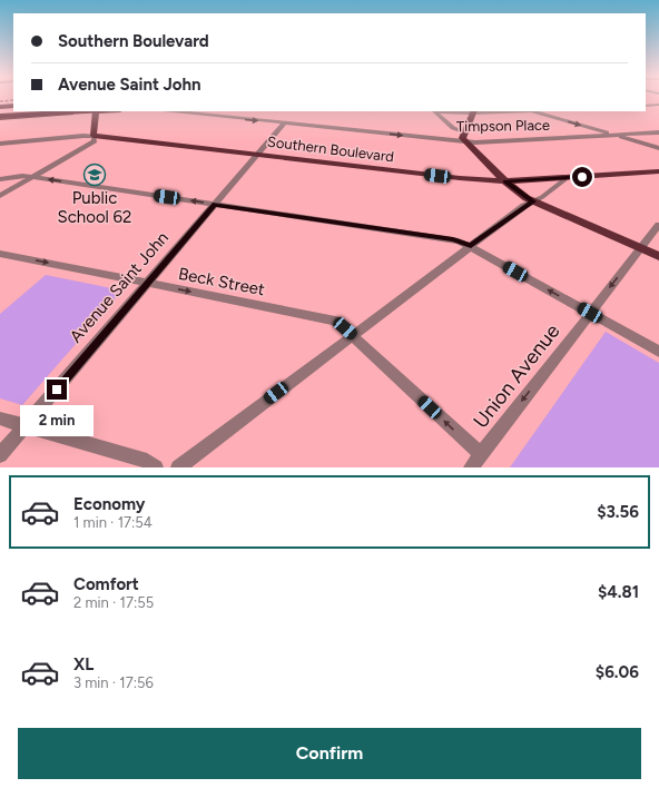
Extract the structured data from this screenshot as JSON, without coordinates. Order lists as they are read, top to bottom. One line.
{"streets":{"main road":["Southern Boulevard"],"street":["Timpson Place","Beck Street","Avenue Saint John","Union Avenue"]},"crossings":[["Timpson Place","Avenue Saint John"],["Southern Boulevard","Avenue Saint John"],["Beck Street","Avenue Saint John"],["Beck Street","Union Avenue"]],"one_way":["Timpson Place","Union Avenue"],"places":{"school or university":["Public School 62"]},"page":{"banner":["Southern Boulevard","Avenue Saint John"],"bubble":"2 min","list":[{"name":"Economy","note":"1 min · 17:54","value":"$3.56"},{"name":"Comfort","note":"2 min · 17:55","value":"$4.81"},{"name":"XL","note":"3 min · 17:56","value":"$6.06"}],"buttons":"Confirm"}}
